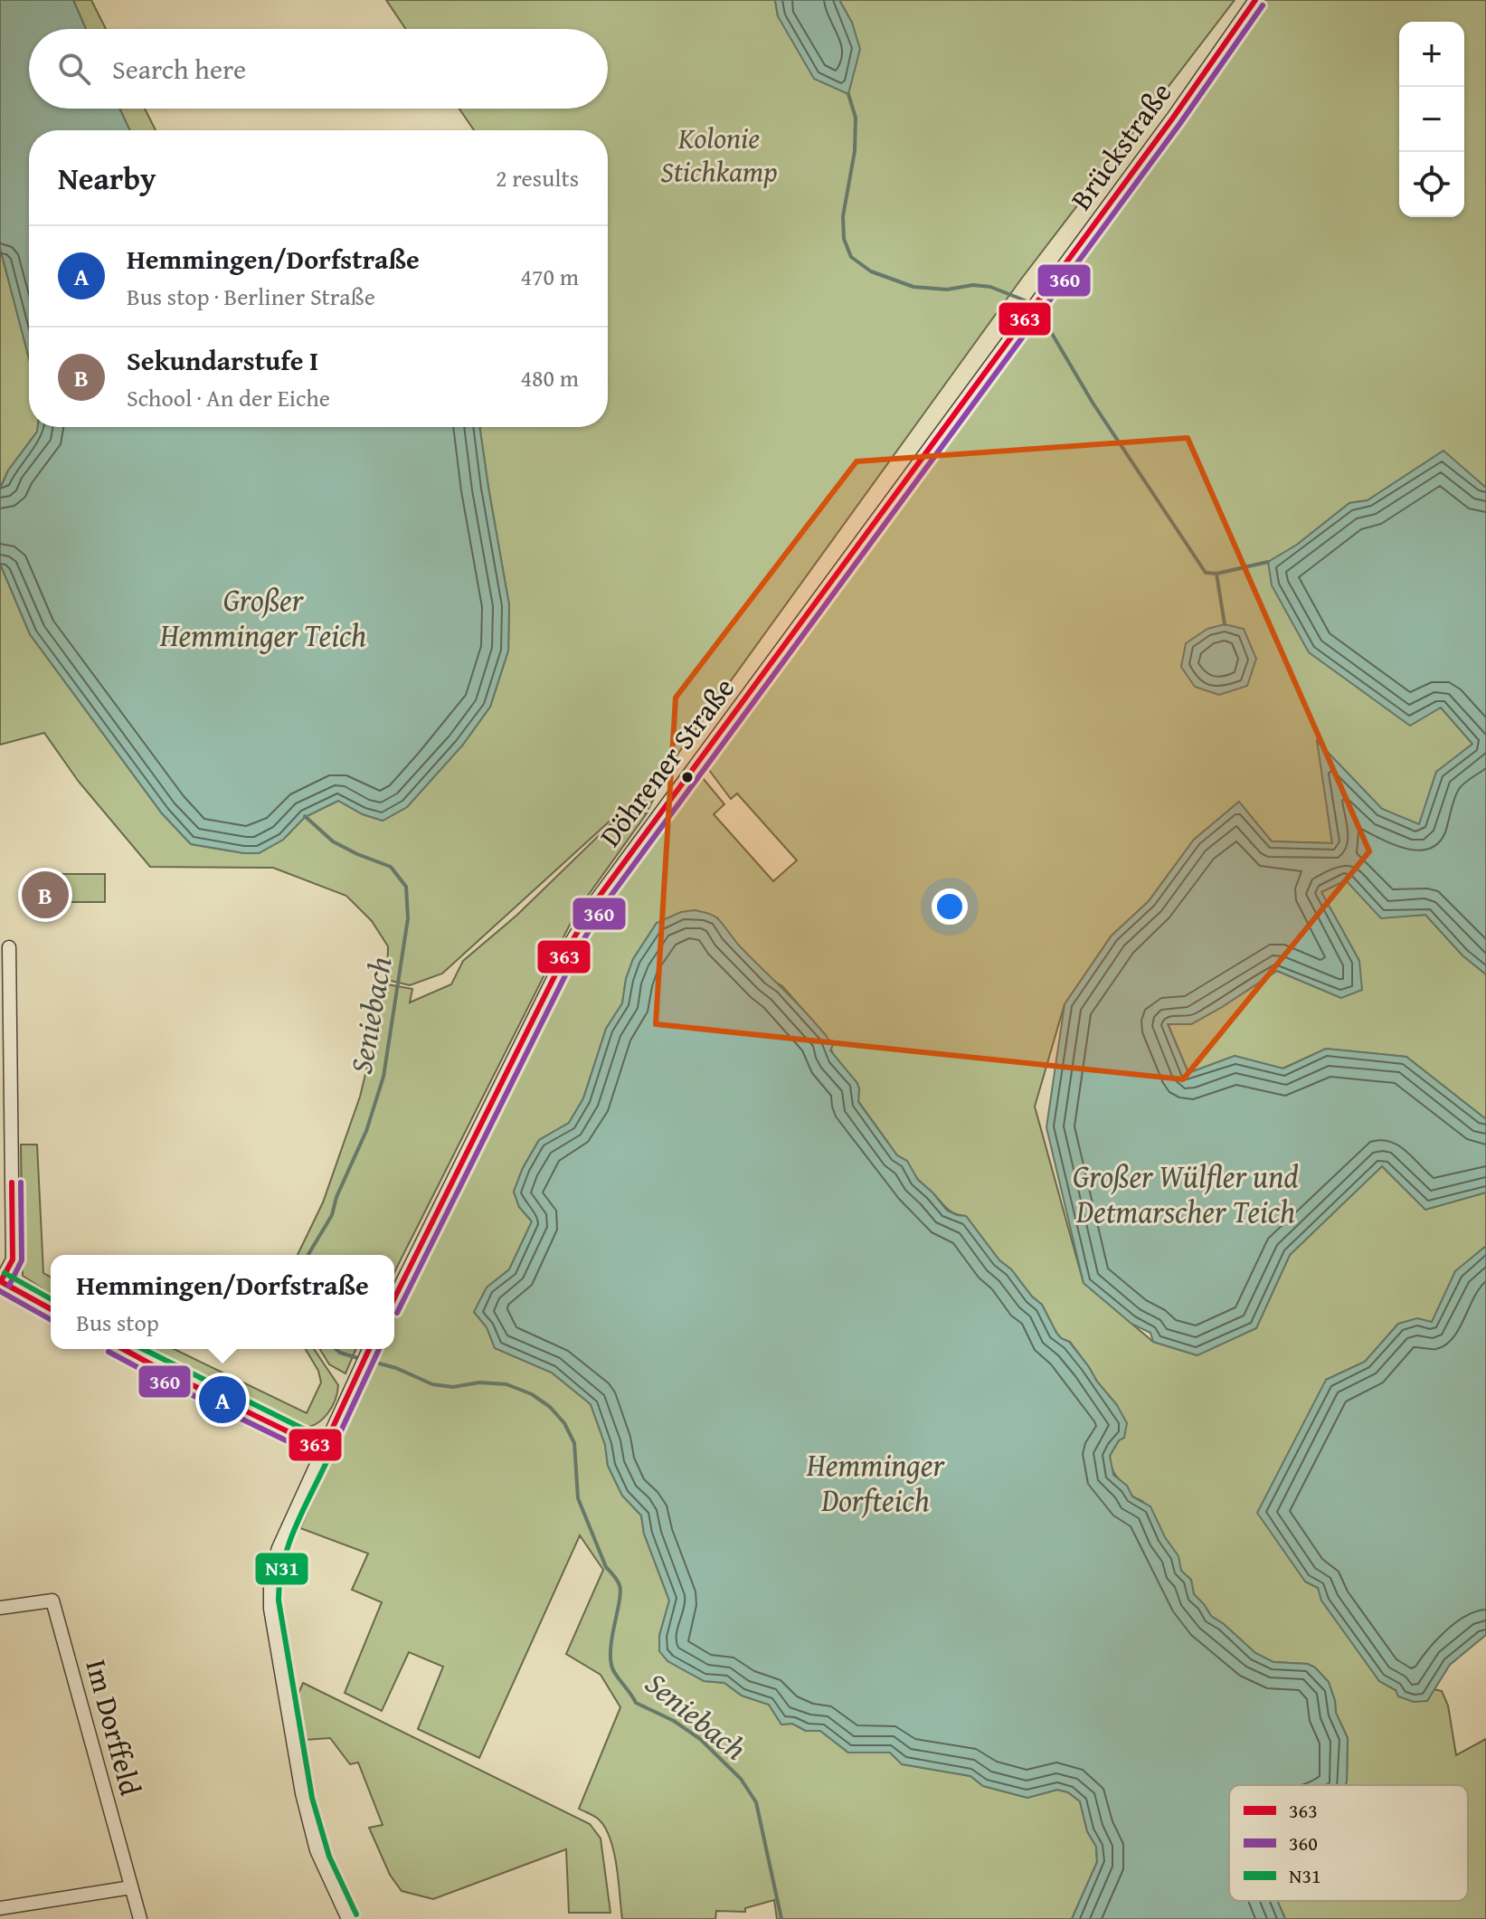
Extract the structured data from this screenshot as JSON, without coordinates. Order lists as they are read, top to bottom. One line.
{"streets":{"street":["Brückstraße","Döhrener Straße","Im Dorffeld"]},"crossings":[["Brückstraße","Döhrener Straße"]],"water":["Großer Hemminger Teich","Seniebach","Großer Wülfler und Detmarscher Teich","Hemminger Dorfteich"],"parks":["Kolonie Stichkamp"],"lines":["transit line 363","transit line 360","transit line N31"],"legend":["363","360","N31"],"page":{"map_buttons":["+","−"],"search":"Search here","heading":["Nearby","2 results"],"list":[{"mark":"A","name":"Hemmingen/Dorfstraße","note":"Bus stop · Berliner Straße","value":"470 m"},{"mark":"B","name":"Sekundarstufe I","note":"School · An der Eiche","value":"480 m"}],"pins":["B","A"],"popup":["Hemmingen/Dorfstraße","Bus stop"]}}
